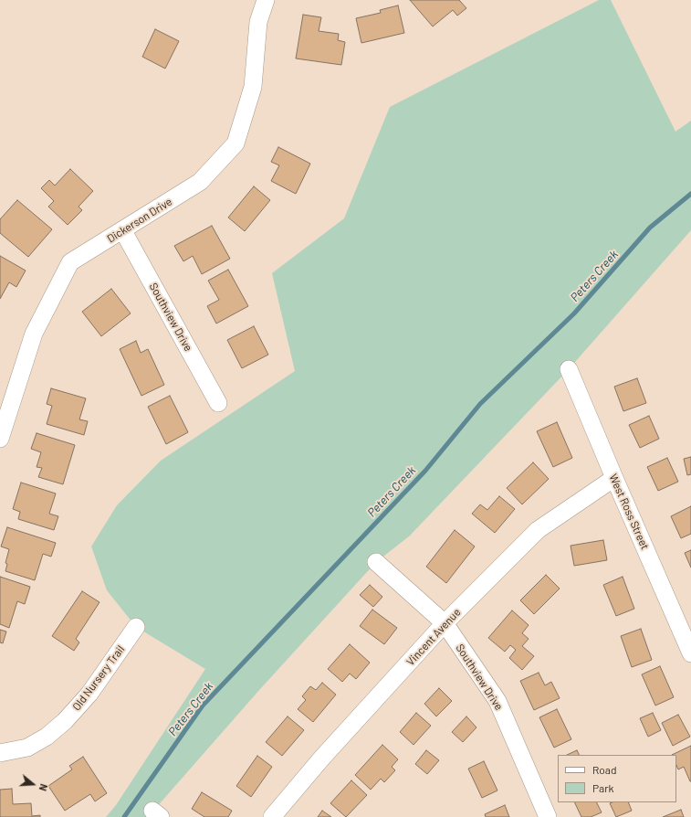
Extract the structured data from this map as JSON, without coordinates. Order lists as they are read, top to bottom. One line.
{"streets":{"street":["Dickerson Drive","Southview Drive","West Ross Street","Vincent Avenue","Old Nursery Trail"]},"crossings":[["Dickerson Drive","Southview Drive"],["Southview Drive","Vincent Avenue"],["West Ross Street","Vincent Avenue"]],"water":["Peters Creek"],"legend":["Road","Park"],"north":"right"}
